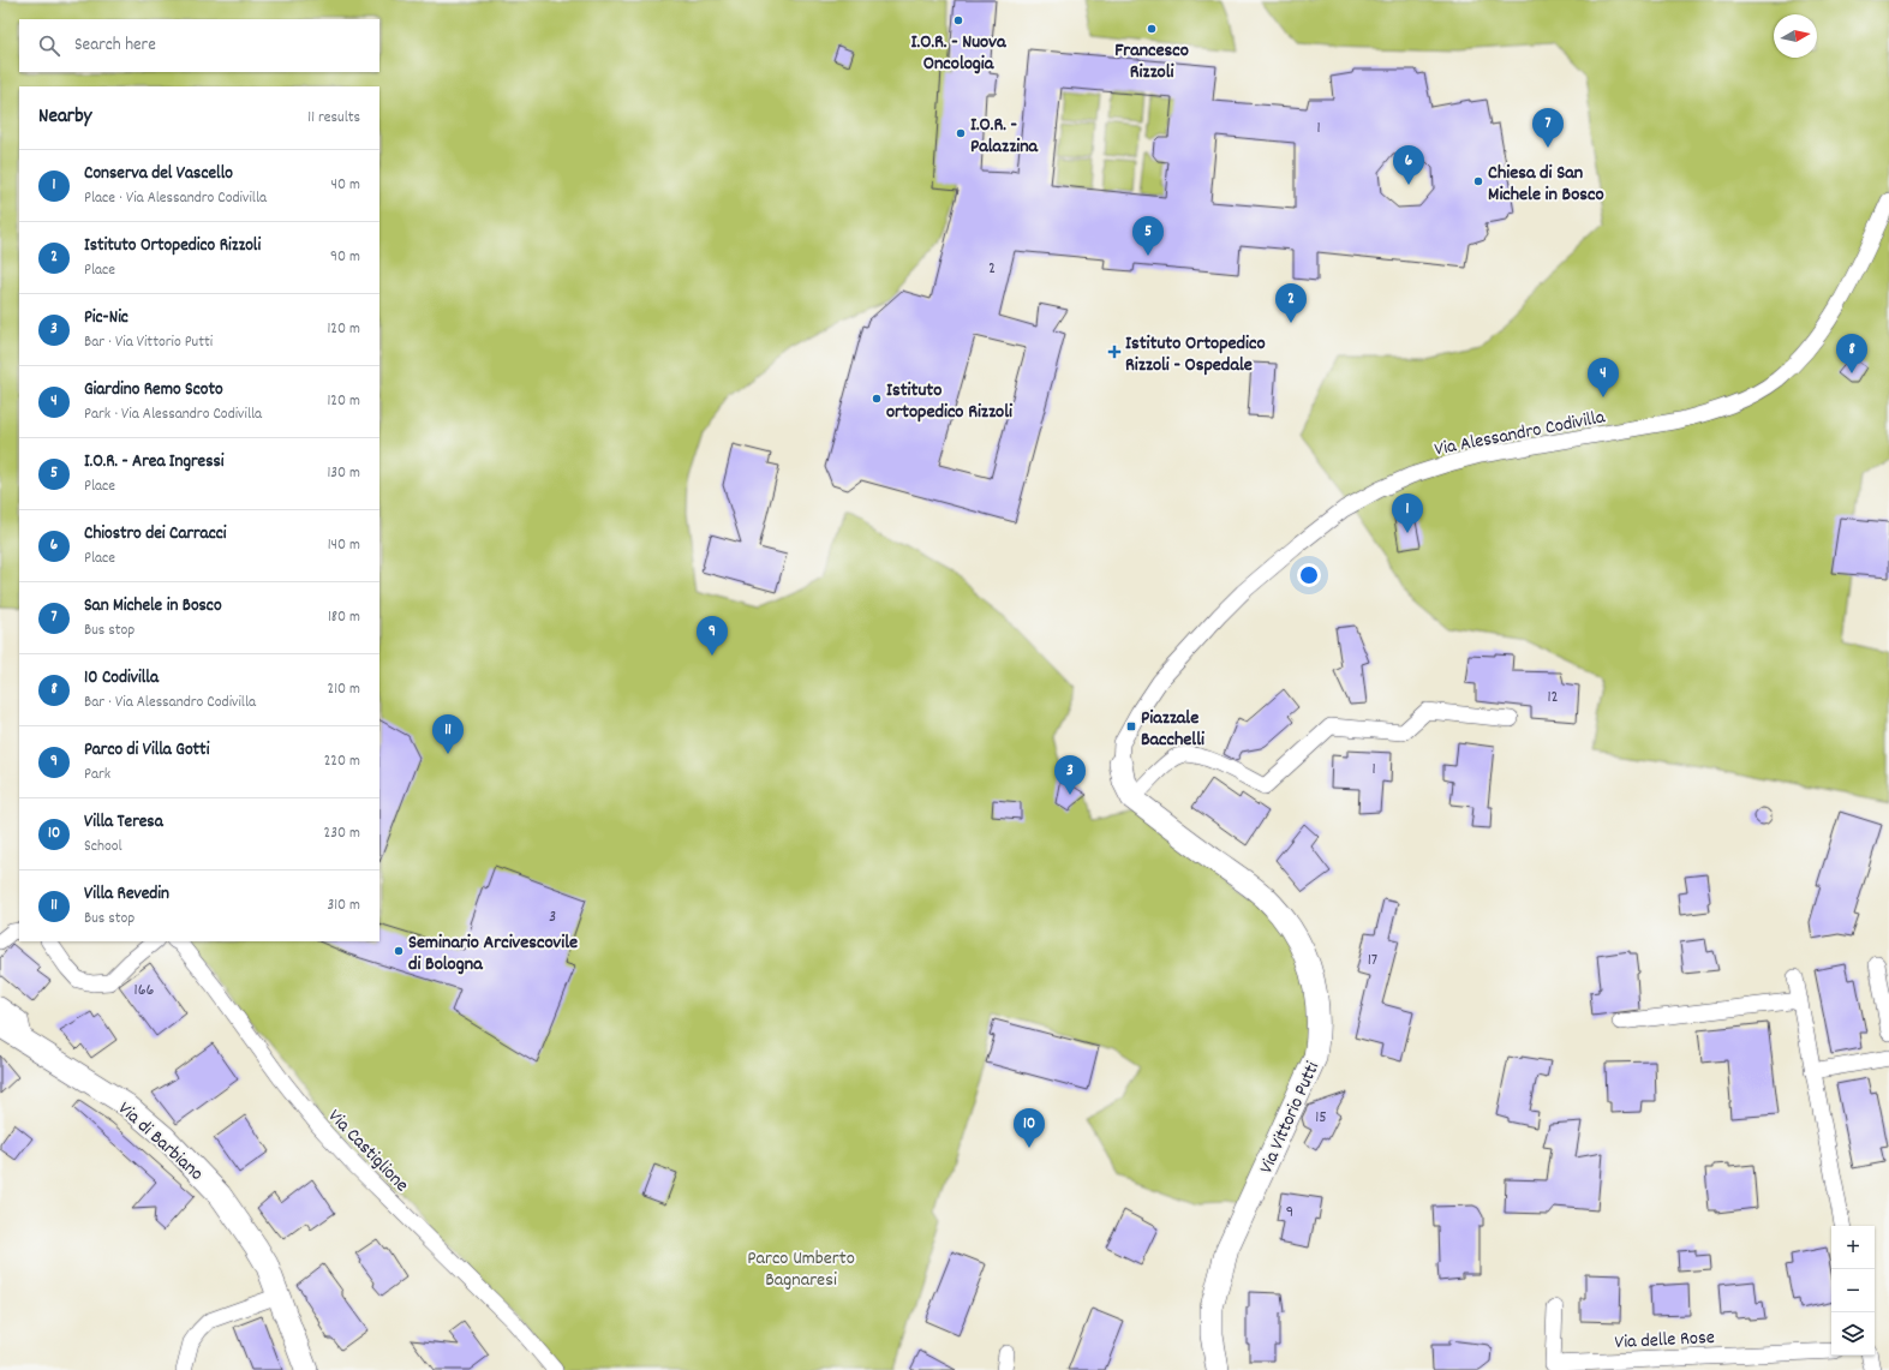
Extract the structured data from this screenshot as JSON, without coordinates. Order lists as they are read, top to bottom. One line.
{"streets":{"street":["Via Alessandro Codivilla","Via Vittorio Putti","Via di Barbiano","Via Castiglione","Via delle Rose"]},"parks":["Parco Umberto Bagnaresi"],"places":{"other":["I.O.R. - Nuova Oncologia","Francesco Rizzoli","I.O.R. - Palazzina","Chiesa di San Michele in Bosco","Istituto ortopedico Rizzoli","Seminario Arcivescovile di Bologna"],"health":["Istituto Ortopedico Rizzoli - Ospedale"],"transit":["Piazzale Bacchelli"]},"house_numbers":["1","2","12","1","3","17","166","15","9"],"north":"right","page":{"search":"Search here","heading":["Nearby","11 results"],"pins":["7","6","5","2","8","4","1","9","11","3","10"],"list":[{"mark":"1","name":"Conserva del Vascello","note":"Place · Via Alessandro Codivilla","value":"40 m"},{"mark":"2","name":"Istituto Ortopedico Rizzoli","note":"Place","value":"90 m"},{"mark":"3","name":"Pic-Nic","note":"Bar · Via Vittorio Putti","value":"120 m"},{"mark":"4","name":"Giardino Remo Scoto","note":"Park · Via Alessandro Codivilla","value":"120 m"},{"mark":"5","name":"I.O.R. - Area Ingressi","note":"Place","value":"130 m"},{"mark":"6","name":"Chiostro dei Carracci","note":"Place","value":"140 m"},{"mark":"7","name":"San Michele in Bosco","note":"Bus stop","value":"180 m"},{"mark":"8","name":"10 Codivilla","note":"Bar · Via Alessandro Codivilla","value":"210 m"},{"mark":"9","name":"Parco di Villa Gotti","note":"Park","value":"220 m"},{"mark":"10","name":"Villa Teresa","note":"School","value":"230 m"},{"mark":"11","name":"Villa Revedin","note":"Bus stop","value":"310 m"}],"map_buttons":["+","−"]}}
